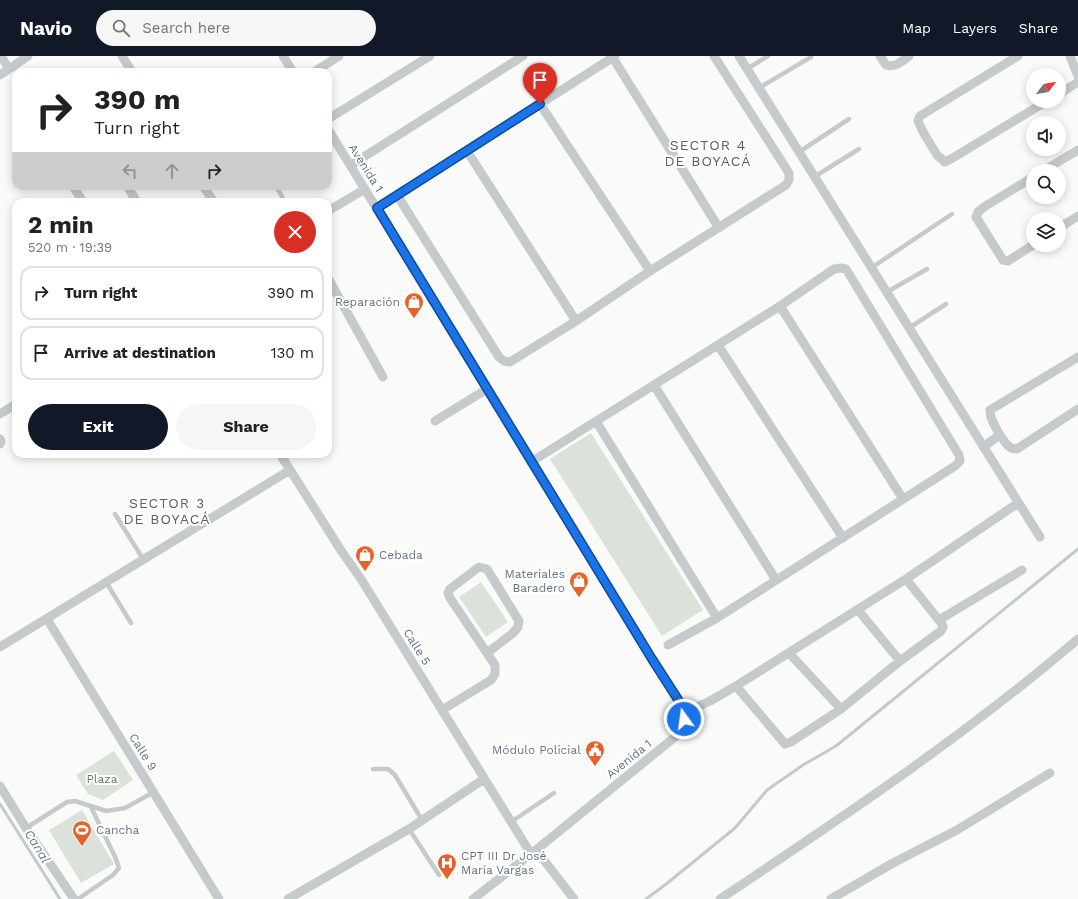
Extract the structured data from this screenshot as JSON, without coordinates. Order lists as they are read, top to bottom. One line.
{"streets":{"street":["Avenida 1","Calle 5","Calle 9"]},"crossings":[["Avenida 1","Calle 5"]],"districts":["SECTOR 4 DE BOYACÁ","SECTOR 3 DE BOYACÁ"],"water":["Canal"],"parks":["Plaza"],"places":{"shop":["Reparación","Cebada","Materiales Baradero"],"public building":["Módulo Policial"],"sports":["Cancha"],"hospital":["CPT III Dr José María Vargas"]},"north":"top right","page":{"header":"Navio","search":"Search here","nav":["Map","Layers","Share"],"turn":["390 m","Turn right"],"heading":["2 min","520 m · 19:39"],"list":[{"name":"Turn right","value":"390 m"},{"name":"Arrive at destination","value":"130 m"}],"buttons":["Exit","Share"]}}
